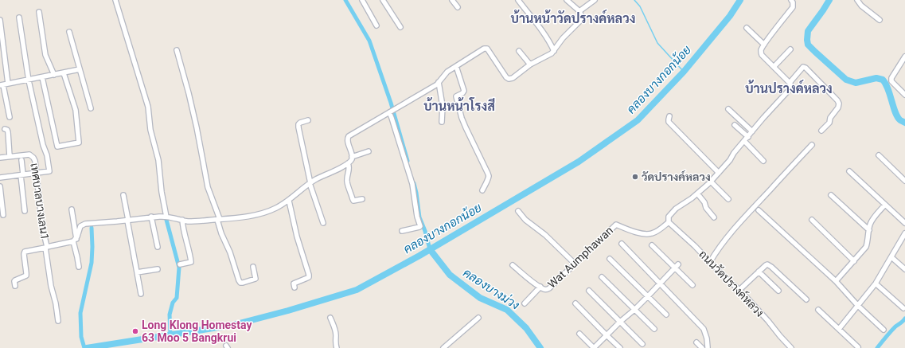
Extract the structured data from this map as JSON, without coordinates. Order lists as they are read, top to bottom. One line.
{"streets":{"street":["เทศบาลบางเลน1","Wat Aumphawan","ถนนวัดปรางค์หลวง"]},"crossings":[["Wat Aumphawan","ถนนวัดปรางค์หลวง"]],"districts":["บ้านหน้าวัดปรางค์หลวง","บ้านปรางค์หลวง","บ้านหน้าโรงสี"],"water":["คลองบางกอกน้อย","คลองบางม่วง"],"places":["วัดปรางค์หลวง","Long Klong Homestay 63 Moo 5 Bangkrui"]}
